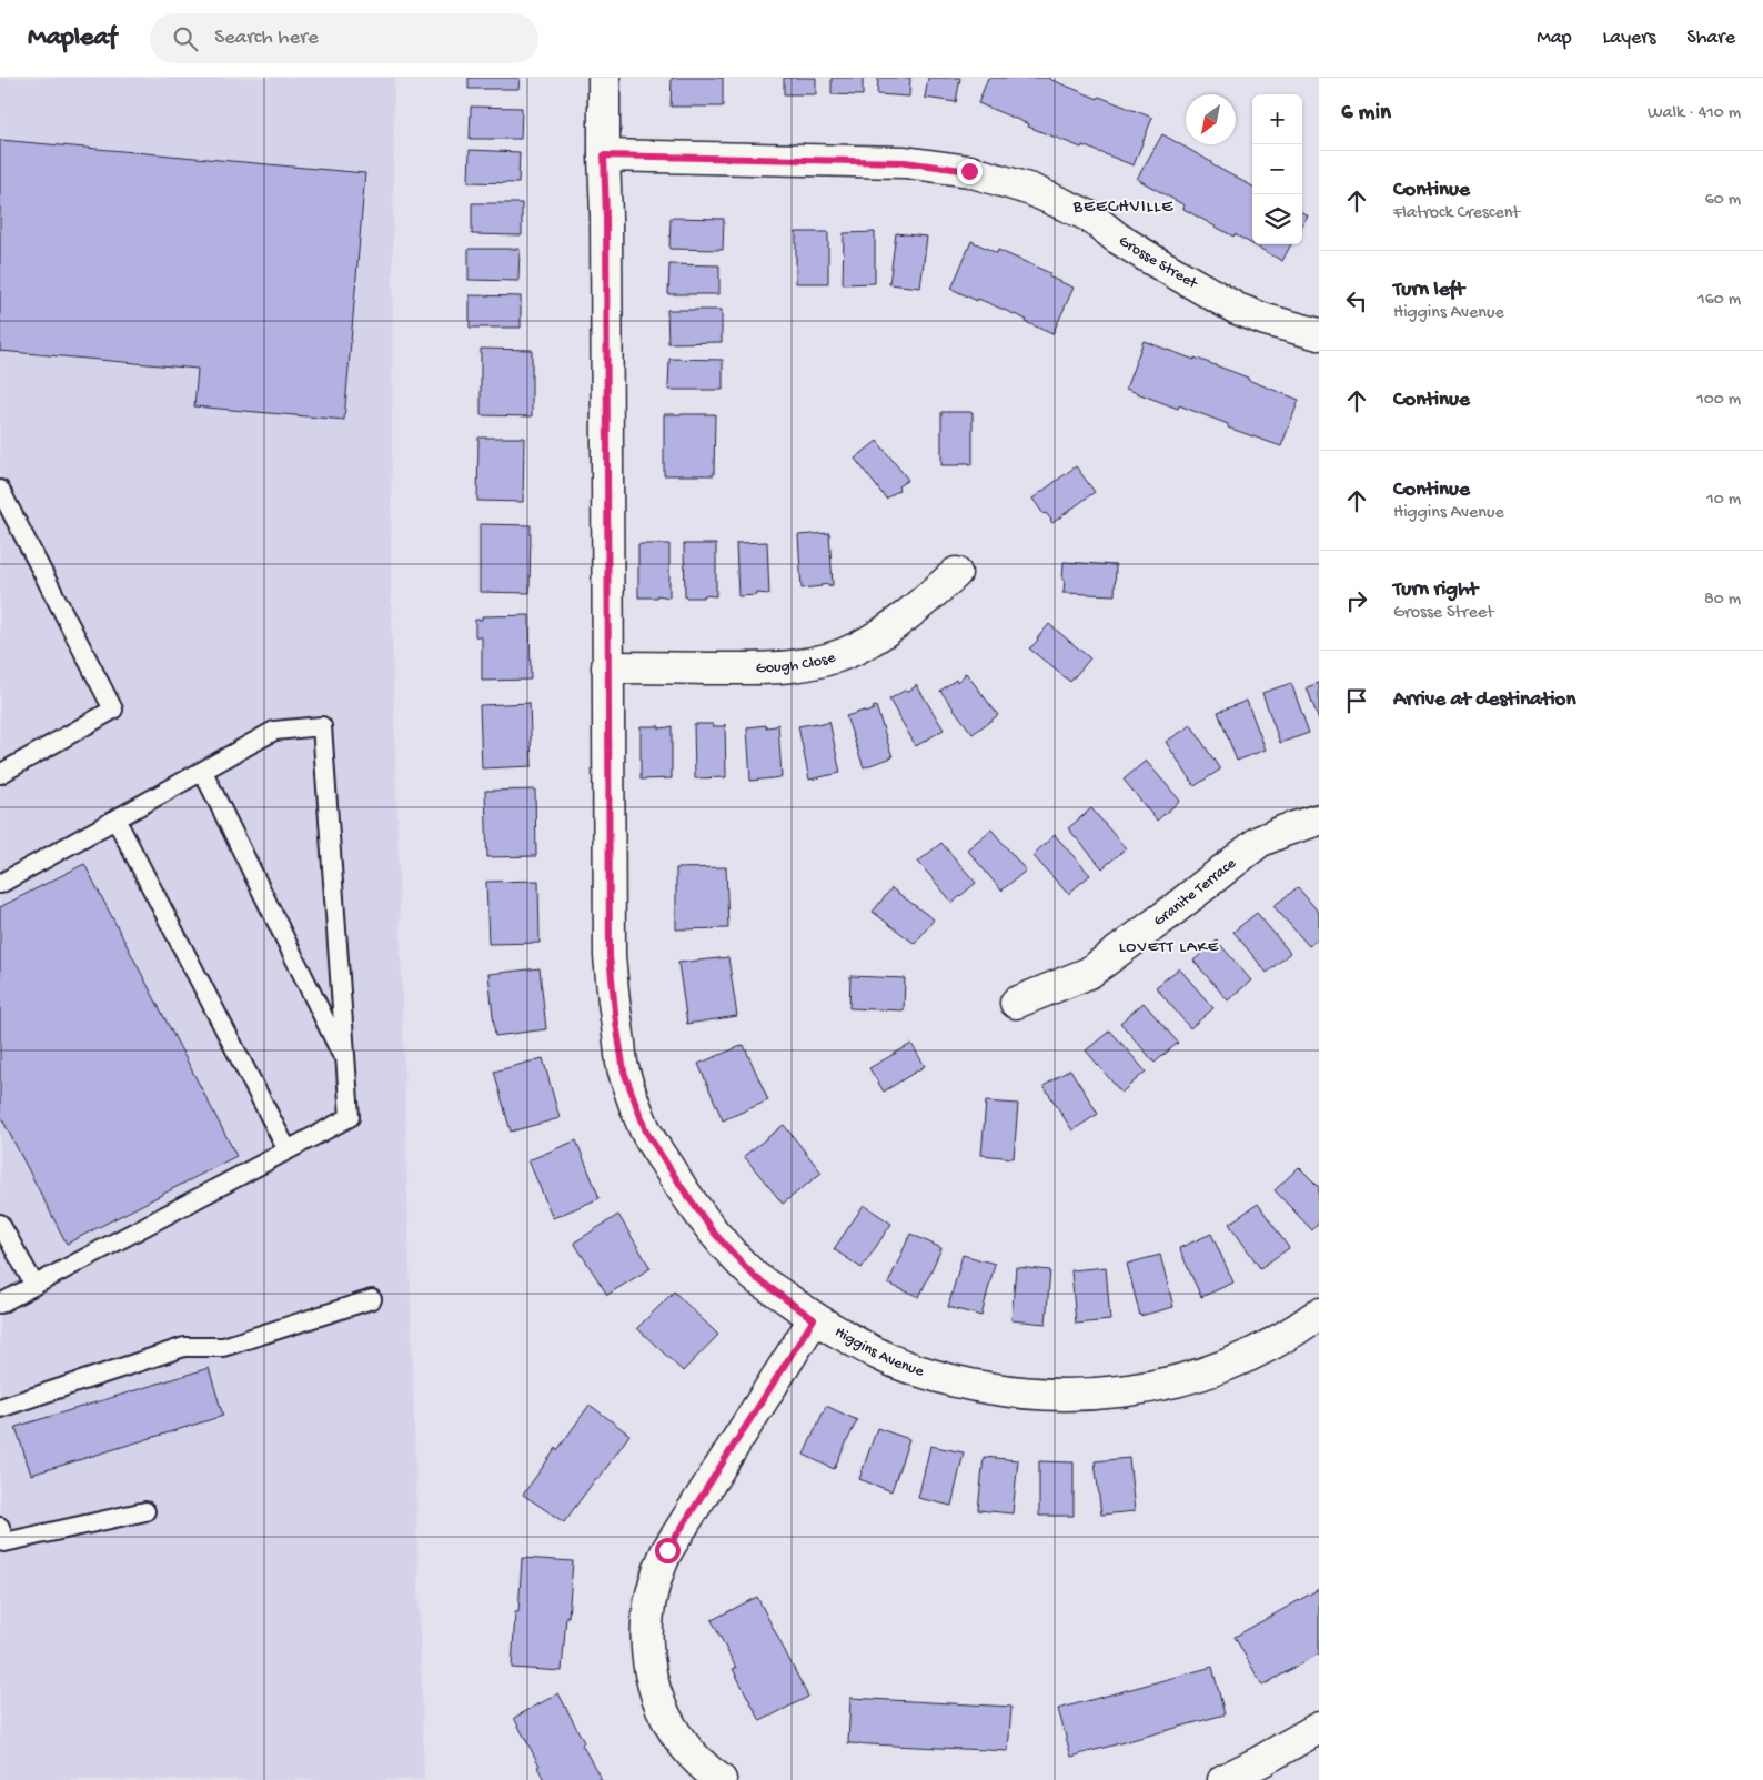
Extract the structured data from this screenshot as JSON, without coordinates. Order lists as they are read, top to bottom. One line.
{"streets":{"street":["Grosse Street","Gough Close","Granite Terrace","Higgins Avenue"]},"crossings":[["Grosse Street","Higgins Avenue"],["Gough Close","Higgins Avenue"]],"districts":["BEECHVILLE","LOVETT LAKE"],"north":"bottom left","page":{"header":"Mapleaf","search":"Search here","nav":["Map","Layers","Share"],"heading":["6 min","Walk · 410 m"],"map_buttons":["+","−"],"list":[["Continue","Flatrock Crescent","60 m"],["Turn left","Higgins Avenue","160 m"],["Continue","100 m"],["Continue","Higgins Avenue","10 m"],["Turn right","Grosse Street","80 m"],"Arrive at destination"]}}
